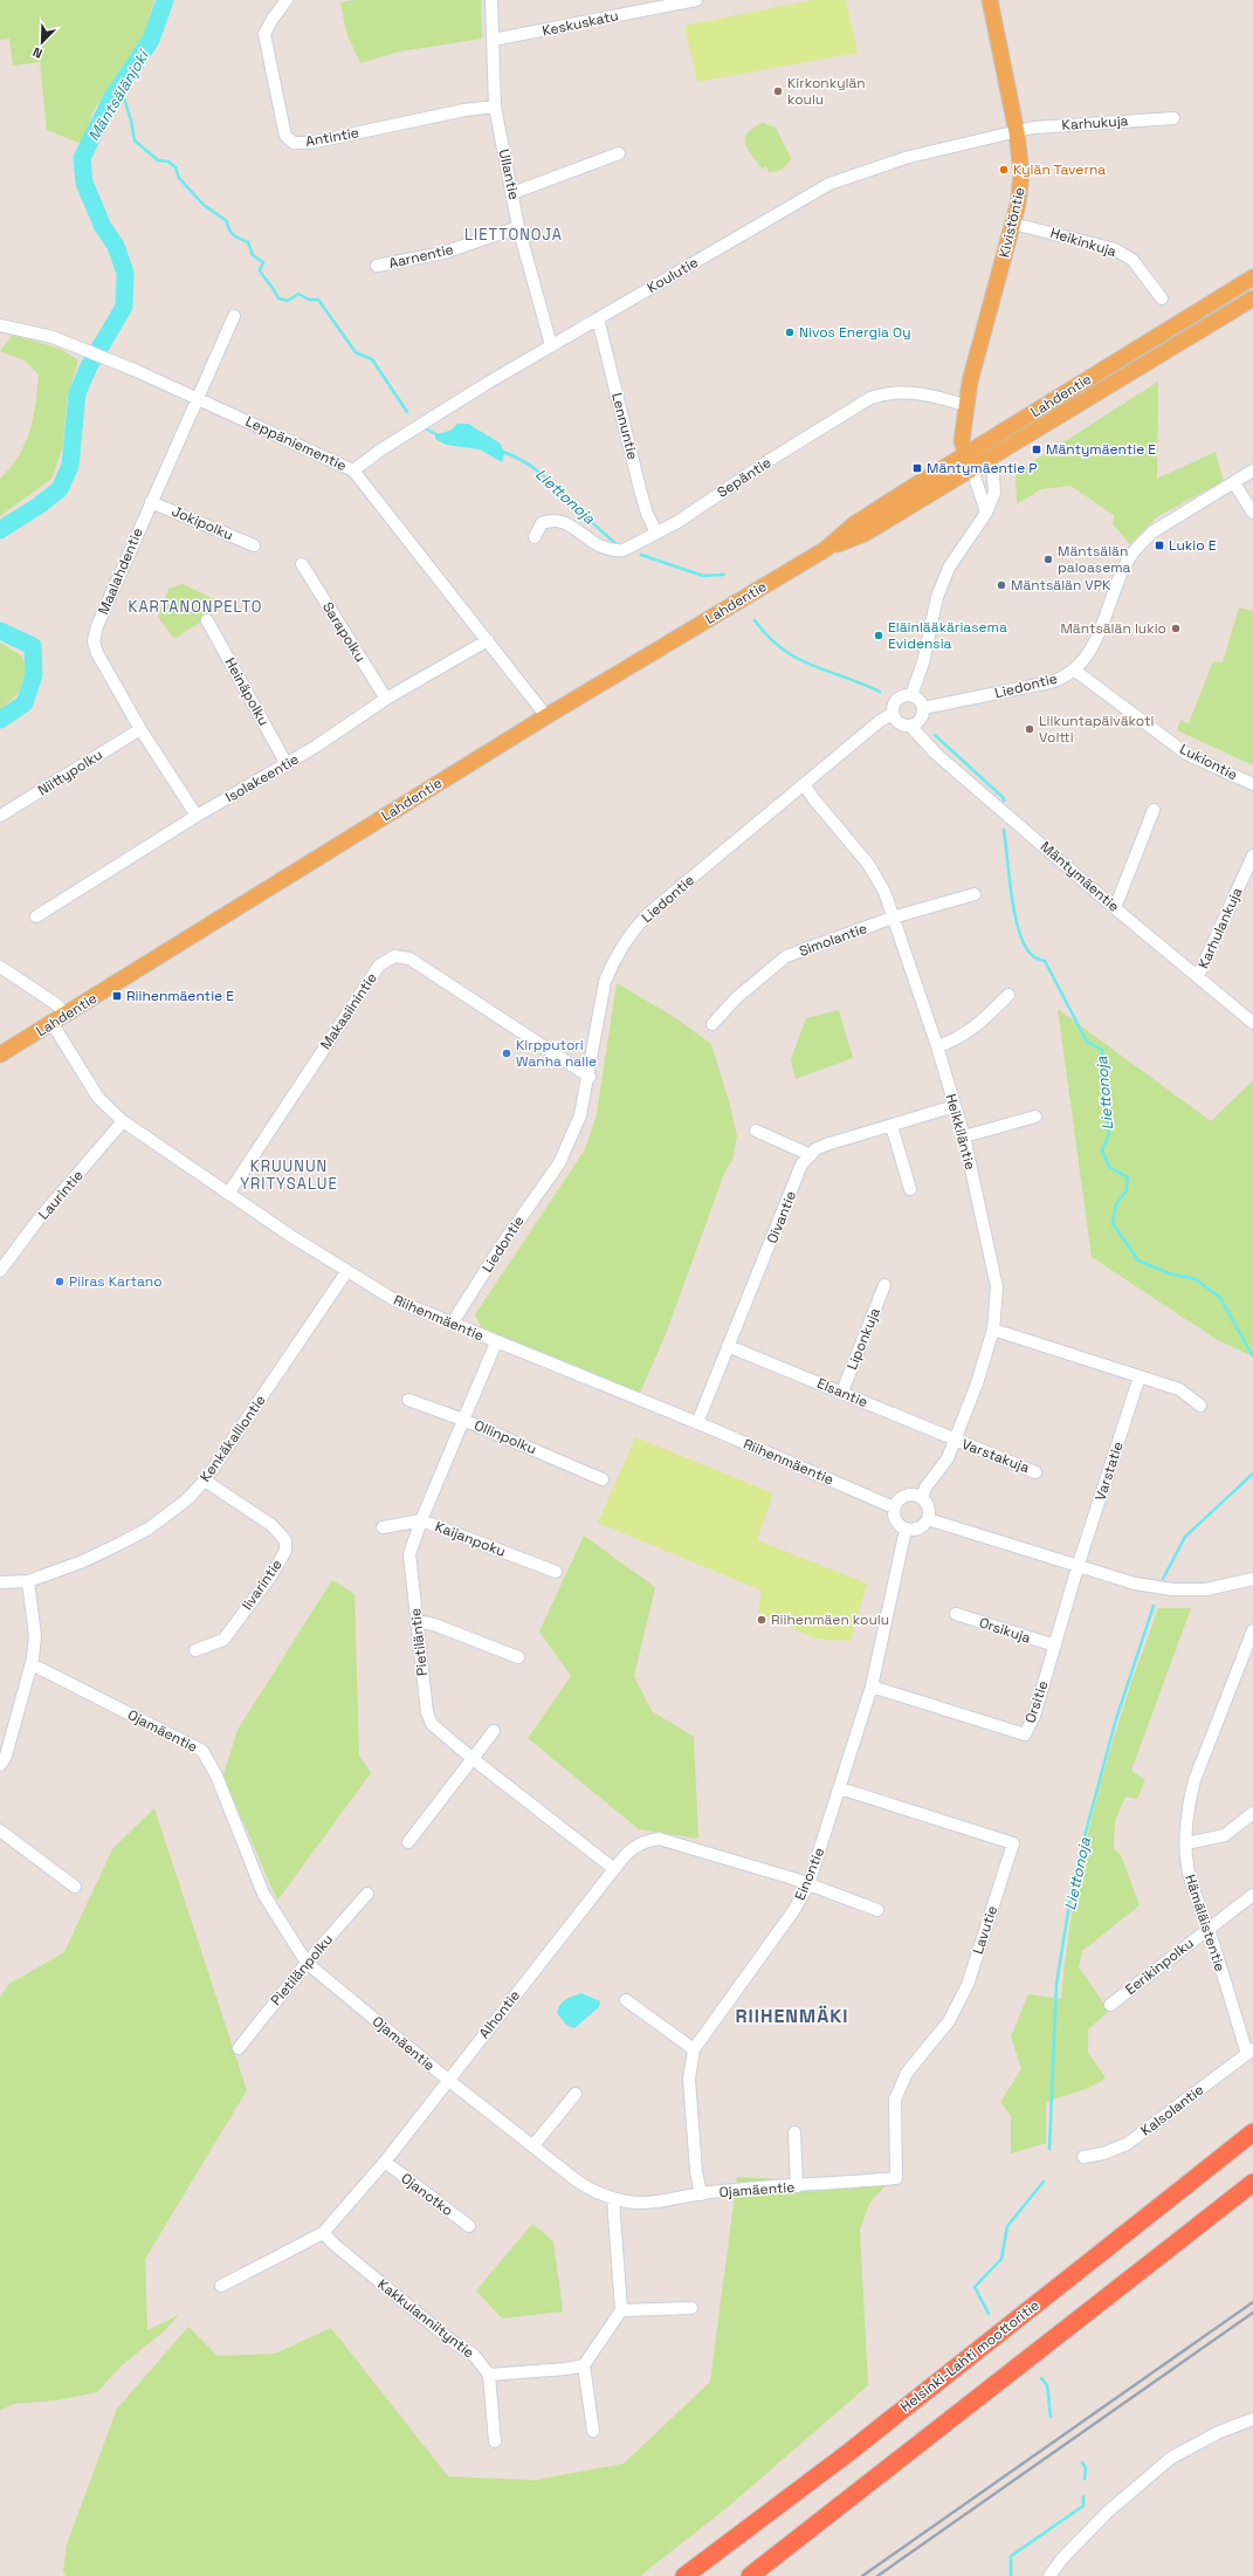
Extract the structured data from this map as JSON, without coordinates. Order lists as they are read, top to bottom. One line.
{"streets":{"highway":["Helsinki-Lahti moottoritie"],"main road":["Kivistöntie","Lahdentie"],"street":["Keskuskatu","Karhukuja","Antintie","Ullantie","Heikinkuja","Aarnentie","Koulutie","Lennuntie","Leppäniementie","Sepäntie","Jokipolku","Maalahdentie","Sarapolku","Liedontie","Heinäpolku","Lukiontie","Niittypolku","Isolakeentie","Mäntymäentie","Karhulankuja","Simolantie","Makasiinintie","Heikkiläntie","Laurintie","Oivantie","Riihenmäentie","Liponkuja","Elsantie","Ollinpolku","Kenkäkalliontie","Varstakuja","Varstatie","Kaijanpoku","Iivarintie","Orsikuja","Pietiläntie","Orsitie","Ojamäentie","Einontie","Hämäläistentie","Lavutie","Eerikinpolku","Pietilänpolku","Alhontie","Kalsolantie","Ojanotko","Kakkulanniityntie"]},"crossings":[["Keskuskatu","Ullantie"],["Karhukuja","Kivistöntie"],["Karhukuja","Koulutie"],["Antintie","Ullantie"],["Ullantie","Aarnentie"],["Ullantie","Koulutie"],["Kivistöntie","Heikinkuja"],["Kivistöntie","Koulutie"],["Kivistöntie","Lahdentie"],["Kivistöntie","Sepäntie"],["Koulutie","Lennuntie"],["Koulutie","Leppäniementie"],["Lahdentie","Leppäniementie"],["Lahdentie","Riihenmäentie"],["Lennuntie","Sepäntie"],["Leppäniementie","Maalahdentie"],["Leppäniementie","Isolakeentie"],["Jokipolku","Maalahdentie"],["Maalahdentie","Niittypolku"],["Maalahdentie","Isolakeentie"],["Sarapolku","Isolakeentie"],["Liedontie","Lukiontie"],["Liedontie","Mäntymäentie"],["Liedontie","Makasiinintie"],["Liedontie","Heikkiläntie"],["Liedontie","Riihenmäentie"],["Heinäpolku","Isolakeentie"],["Mäntymäentie","Karhulankuja"],["Simolantie","Heikkiläntie"],["Makasiinintie","Riihenmäentie"],["Heikkiläntie","Oivantie"],["Heikkiläntie","Riihenmäentie"],["Heikkiläntie","Elsantie"],["Heikkiläntie","Varstakuja"],["Heikkiläntie","Einontie"],["Laurintie","Riihenmäentie"],["Oivantie","Riihenmäentie"],["Oivantie","Elsantie"],["Riihenmäentie","Kenkäkalliontie"],["Riihenmäentie","Pietiläntie"],["Riihenmäentie","Einontie"],["Liponkuja","Elsantie"],["Elsantie","Varstakuja"],["Ollinpolku","Pietiläntie"],["Kenkäkalliontie","Iivarintie"],["Varstatie","Orsitie"],["Kaijanpoku","Pietiläntie"],["Orsikuja","Orsitie"],["Pietiläntie","Alhontie"],["Orsitie","Einontie"],["Ojamäentie","Einontie"],["Ojamäentie","Lavutie"],["Ojamäentie","Pietilänpolku"],["Ojamäentie","Alhontie"],["Einontie","Lavutie"],["Einontie","Alhontie"],["Hämäläistentie","Eerikinpolku"],["Hämäläistentie","Kalsolantie"],["Alhontie","Ojanotko"],["Alhontie","Kakkulanniityntie"]],"districts":["LIETTONOJA","KARTANONPELTO","KRUUNUN YRITYSALUE","RIIHENMÄKI"],"water":["Mäntsälänjoki","Liettonoja"],"places":{"other":["Kirkonkylän koulu","Kylän Taverna","Nivos Energia Oy","Mäntsälän paloasema","Mäntsälän VPK","Mäntsälän lukio","Eläinlääkäriasema Evidensia","Liikuntapäiväkoti Voltti","Kirpputori Wanha nalle","Piiras Kartano","Riihenmäen koulu"],"transit":["Mäntymäentie E","Mäntymäentie P","Lukio E","Riihenmäentie E"]},"north":"bottom left"}
